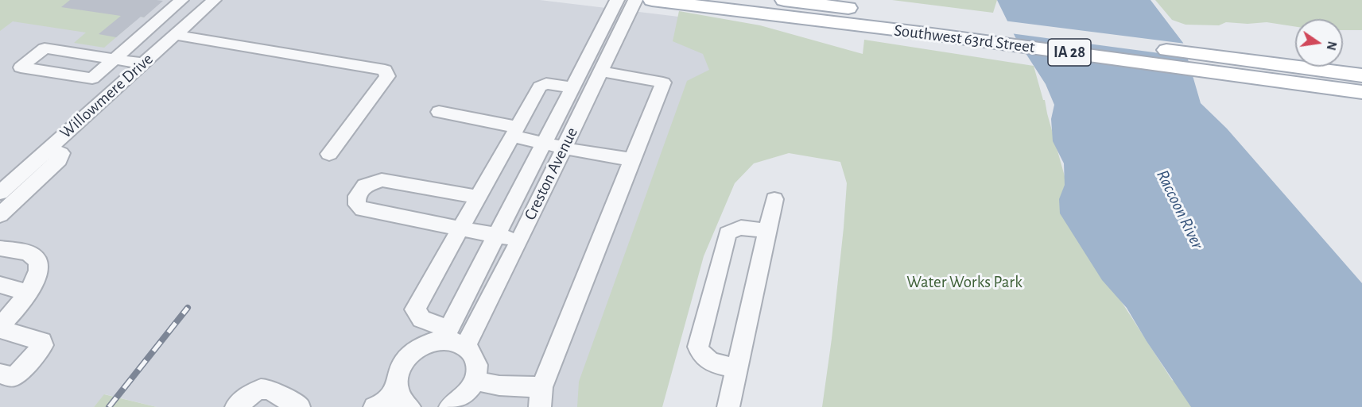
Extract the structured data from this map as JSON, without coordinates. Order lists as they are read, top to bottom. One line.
{"streets":{"main road":["Southwest 63rd Street","IA 28"],"street":["Willowmere Drive","Creston Avenue"]},"water":["Raccoon River"],"parks":["Water Works Park"],"north":"right"}
